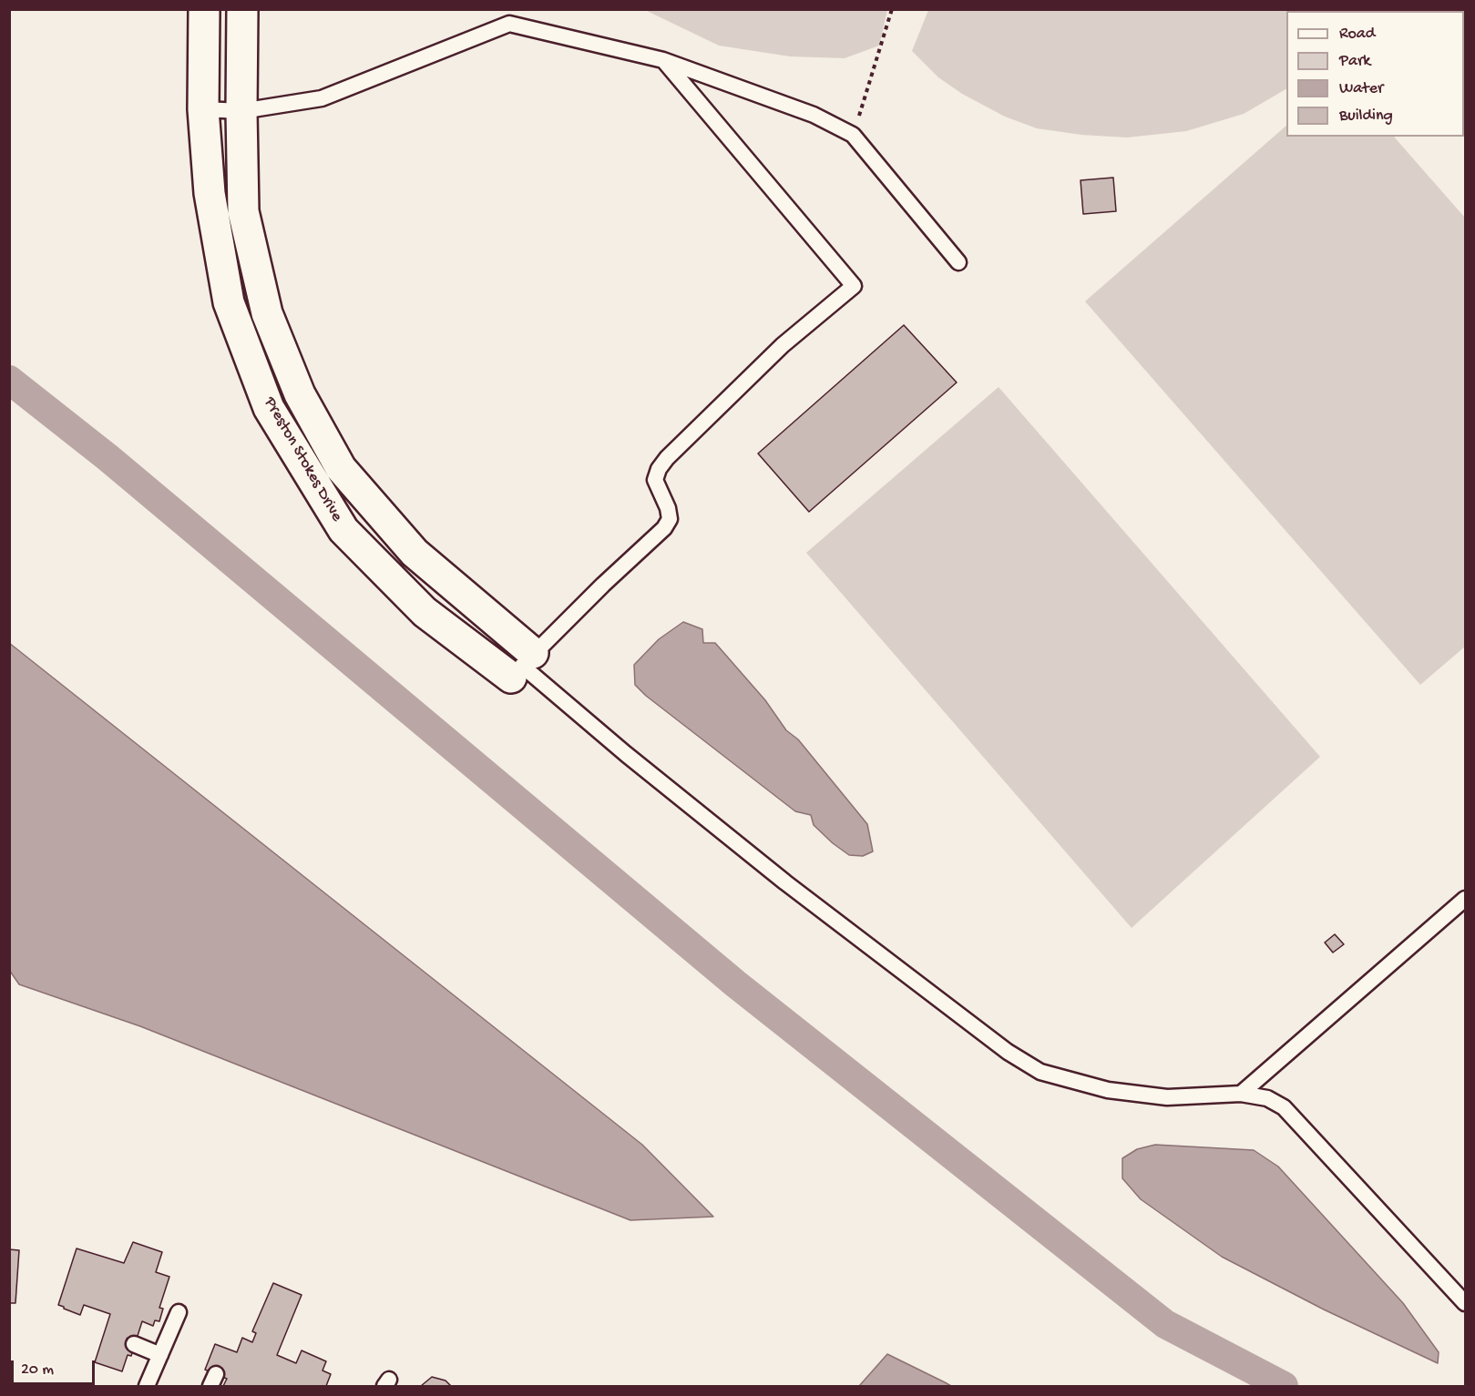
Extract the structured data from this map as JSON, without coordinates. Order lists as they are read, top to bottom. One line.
{"streets":{"street":["Preston Stokes Drive"]},"legend":["Road","Park","Water","Building"],"scale_bar":"20 m"}
